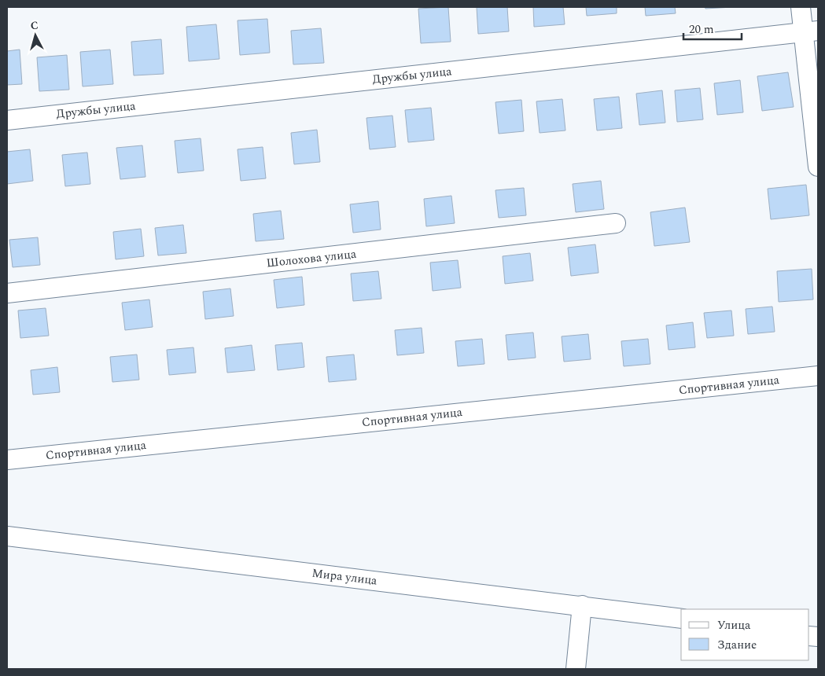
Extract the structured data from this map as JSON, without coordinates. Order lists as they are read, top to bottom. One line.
{"streets":{"street":["Дружбы улица","Шолохова улица","Спортивная улица","Мира улица"]},"legend":["Улица","Здание"],"scale_bar":"20 m","north":"top"}
